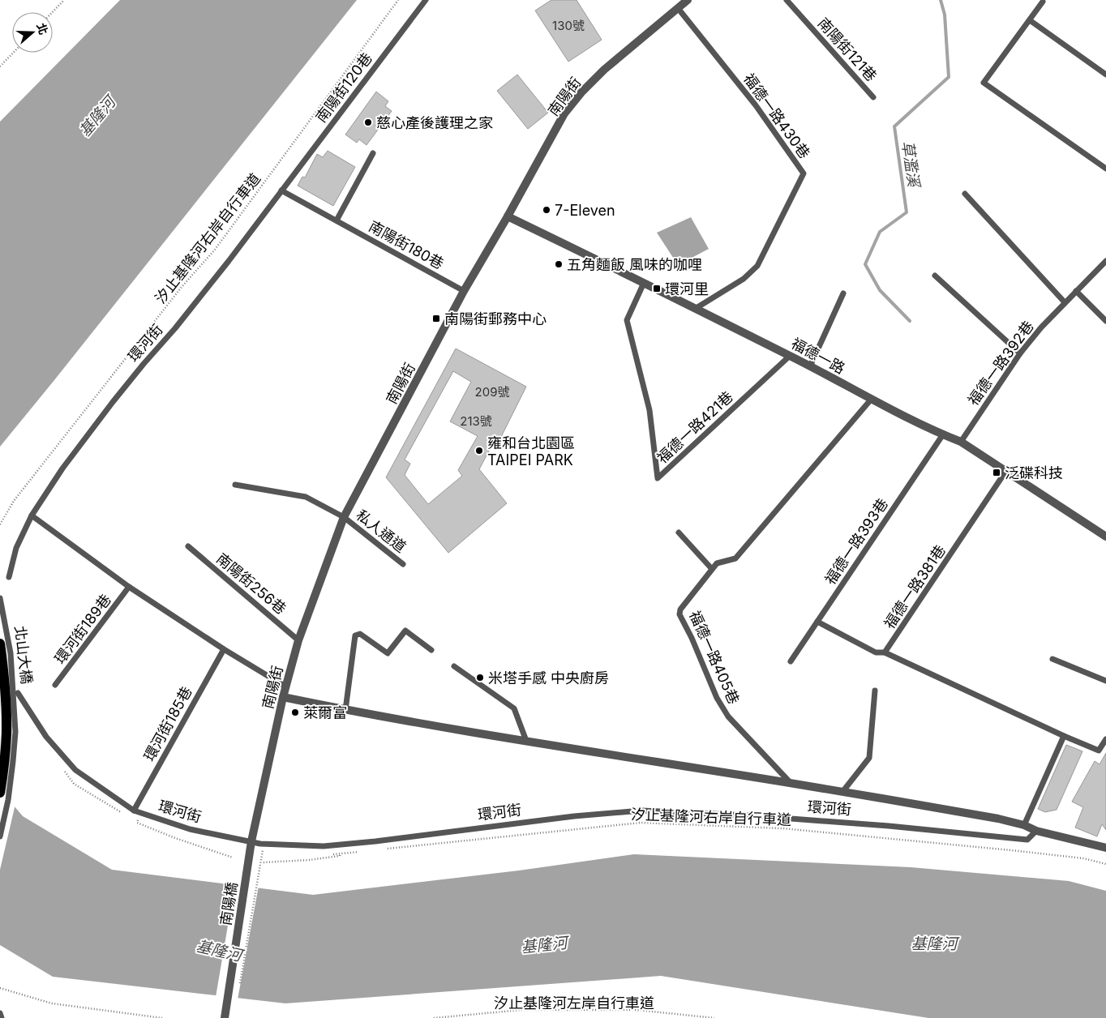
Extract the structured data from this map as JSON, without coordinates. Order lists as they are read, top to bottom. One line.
{"streets":{"main road":["北山大橋"],"street":["南陽街","環河街","福德一路","南陽橋"],"lane":["南陽街121巷","南陽街120巷","福德一路430巷","南陽街180巷","福德一路392巷","福德一路421巷","私人通道","福德一路393巷","南陽街256巷","福德一路381巷","環河街189巷","福德一路405巷","環河街185巷"],"path":["汐止基隆河右岸自行車道","汐止基隆河左岸自行車道"]},"crossings":[["南陽街120巷","南陽街180巷"],["南陽街120巷","環河街"],["南陽街","福德一路430巷"],["南陽街","南陽街180巷"],["南陽街","環河街"],["南陽街","福德一路"],["南陽街","私人通道"],["南陽街","南陽街256巷"],["南陽街","南陽橋"],["福德一路430巷","福德一路"],["南陽街180巷","環河街"],["環河街","福德一路405巷"],["環河街","環河街185巷"],["環河街","南陽橋"],["福德一路","福德一路392巷"],["福德一路","福德一路421巷"],["福德一路","福德一路393巷"],["福德一路","福德一路381巷"],["福德一路","福德一路405巷"]],"water":["基隆河","草濫溪"],"places":{"other":["慈心產後護理之家","7-Eleven","五角麵飯 風味的咖哩","雍和台北園區 TAIPEI PARK","米塔手感 中央廚房","萊爾富"],"transit":["環河里","南陽街郵務中心","泛碟科技"]},"house_numbers":["130號","209號","213號"],"north":"right"}
